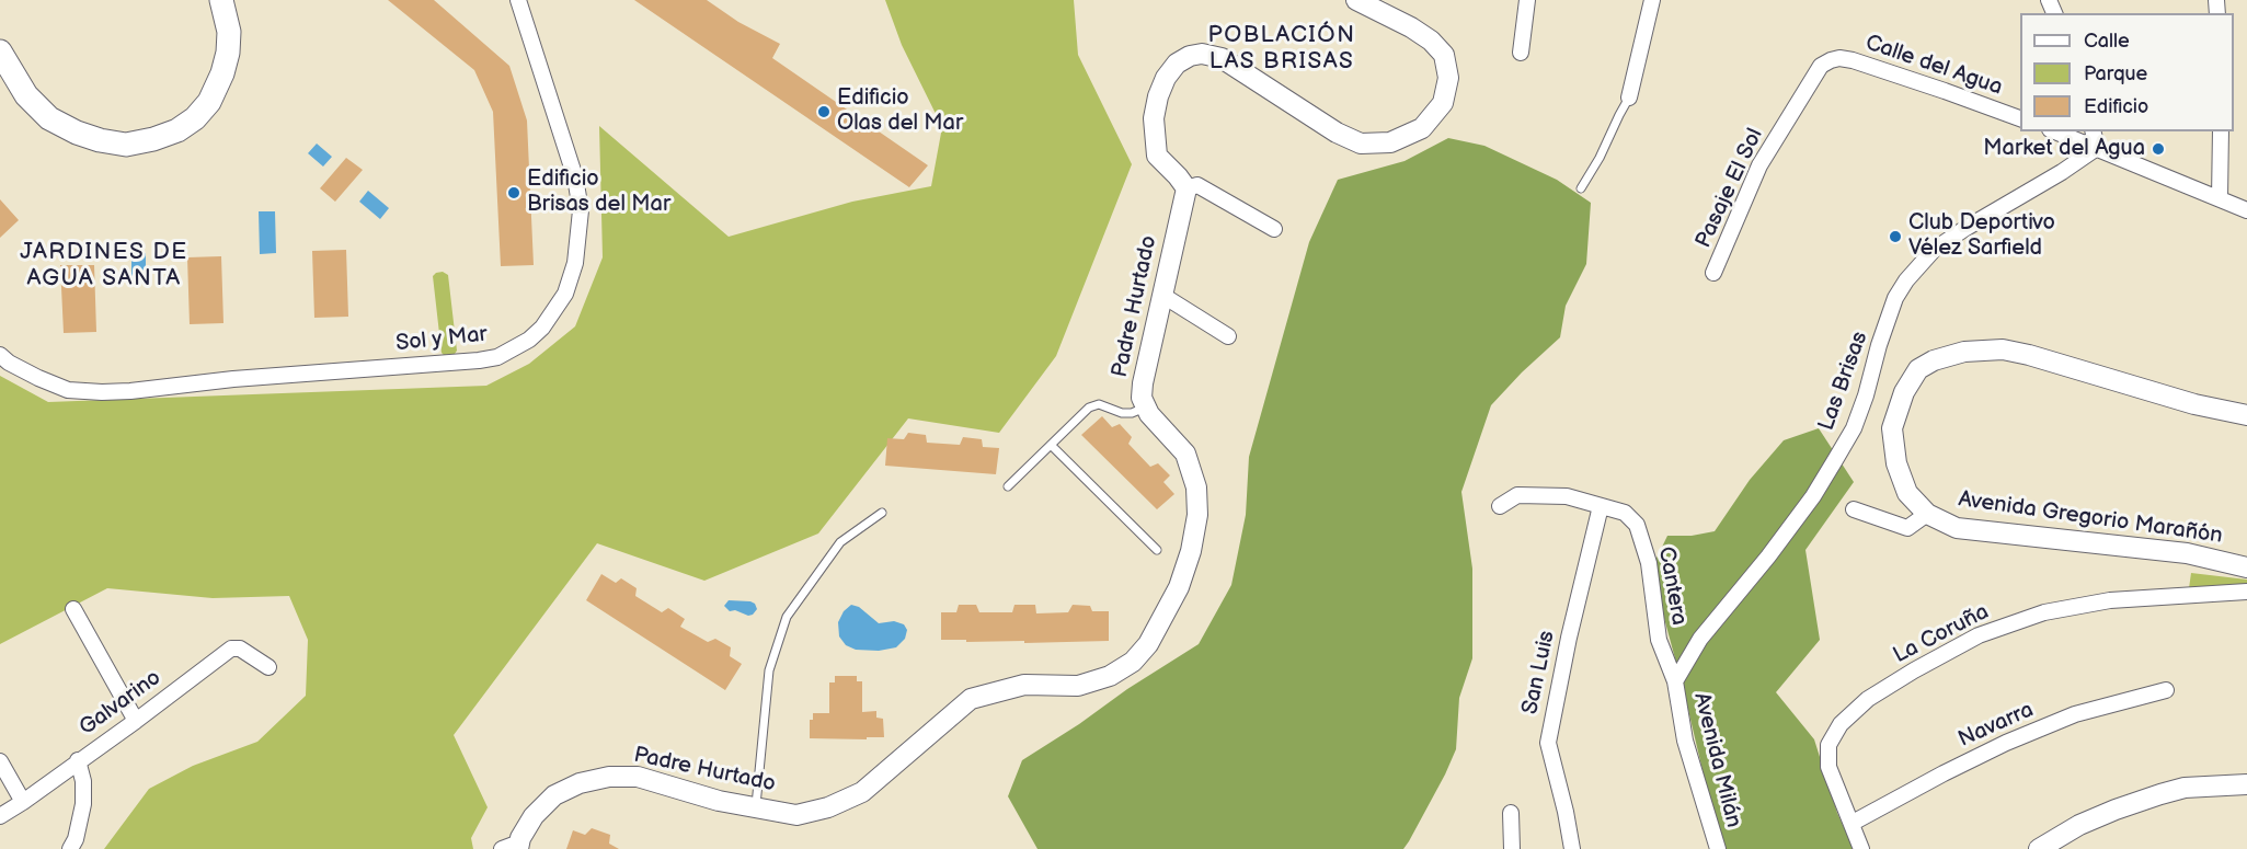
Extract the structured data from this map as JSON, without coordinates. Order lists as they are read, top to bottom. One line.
{"streets":{"street":["Calle del Agua","Pasaje El Sol","Padre Hurtado","Sol y Mar","Las Brisas","Avenida Gregorio Marañón","Cantera","La Coruña","San Luis","Galvarino","Navarra","Avenida Milán"]},"crossings":[["Calle del Agua","Pasaje El Sol"],["Las Brisas","Cantera"],["Las Brisas","Avenida Milán"],["Cantera","San Luis"],["Cantera","Avenida Milán"],["La Coruña","Navarra"]],"districts":["POBLACIÓN LAS BRISAS","JARDINES DE AGUA SANTA"],"places":["Edificio Olas del Mar","Market del Agua","Edificio Brisas del Mar","Club Deportivo Vélez Sarfield"],"legend":["Calle","Parque","Edificio"]}
